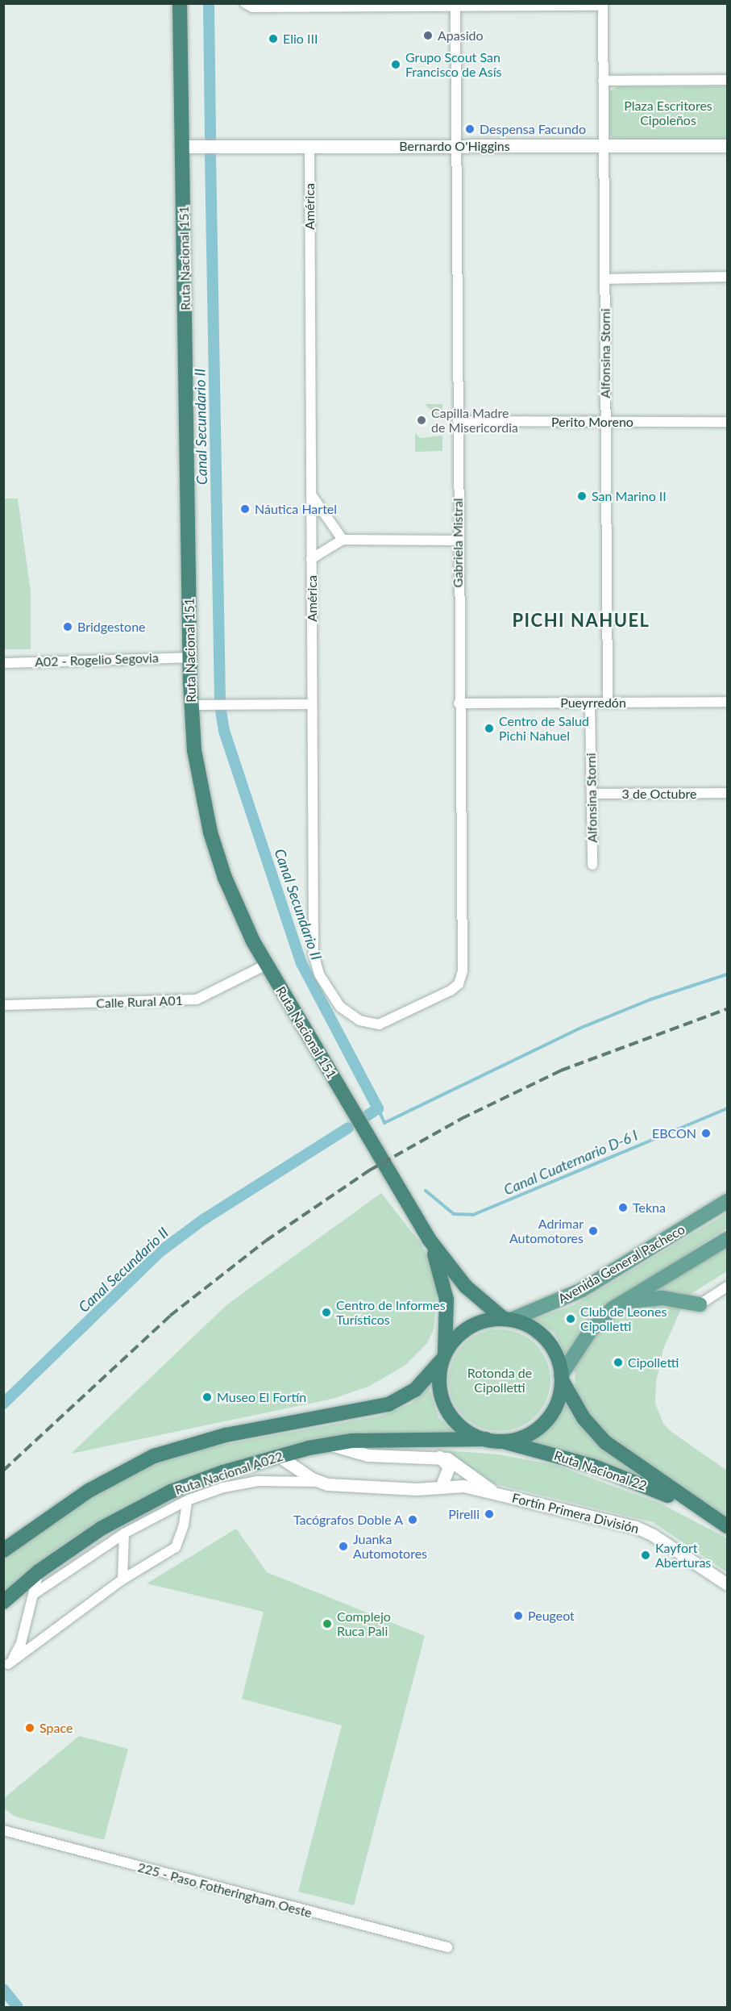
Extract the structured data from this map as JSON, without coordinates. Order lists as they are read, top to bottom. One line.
{"streets":{"highway":["Ruta Nacional 151","Ruta Nacional 22","Ruta Nacional A022"],"main road":["Bernardo O'Higgins","Avenida General Pacheco"],"street":["América","Alfonsina Storni","Perito Moreno","Gabriela Mistral","A02 - Rogelio Segovia","Pueyrredón","3 de Octubre","Calle Rural A01","Fortín Primera División","225 - Paso Fotheringham Oeste"]},"crossings":[["Bernardo O'Higgins","América"],["Bernardo O'Higgins","Ruta Nacional 151"],["Bernardo O'Higgins","Alfonsina Storni"],["Bernardo O'Higgins","Gabriela Mistral"],["América","Gabriela Mistral"],["Ruta Nacional 151","A02 - Rogelio Segovia"],["Ruta Nacional 151","Calle Rural A01"],["Ruta Nacional 151","Avenida General Pacheco"],["Ruta Nacional 151","Ruta Nacional 22"],["Ruta Nacional 151","Ruta Nacional A022"],["Alfonsina Storni","Perito Moreno"],["Alfonsina Storni","Pueyrredón"],["Alfonsina Storni","3 de Octubre"],["Perito Moreno","Gabriela Mistral"],["Gabriela Mistral","Pueyrredón"],["Avenida General Pacheco","Ruta Nacional 22"],["Avenida General Pacheco","Ruta Nacional A022"],["Ruta Nacional 22","Ruta Nacional A022"],["Ruta Nacional A022","Fortín Primera División"]],"districts":["PICHI NAHUEL"],"water":["Canal Secundario II","Canal Cuaternario D-6 I"],"parks":["Plaza Escritores Cipoleños","Rotonda de Cipolletti"],"places":["Apasido","Elio III","Grupo Scout San Francisco de Asís","Despensa Facundo","Capilla Madre de Misericordia","San Marino II","Náutica Hartel","Bridgestone","Centro de Salud Pichi Nahuel","EBCON","Tekna","Adrimar Automotores","Centro de Informes Turísticos","Club de Leones Cipolletti","Cipolletti","Museo El Fortín","Pirelli","Tacógrafos Doble A","Juanka Automotores","Kayfort Aberturas","Peugeot","Complejo Ruca Pali","Space"]}
